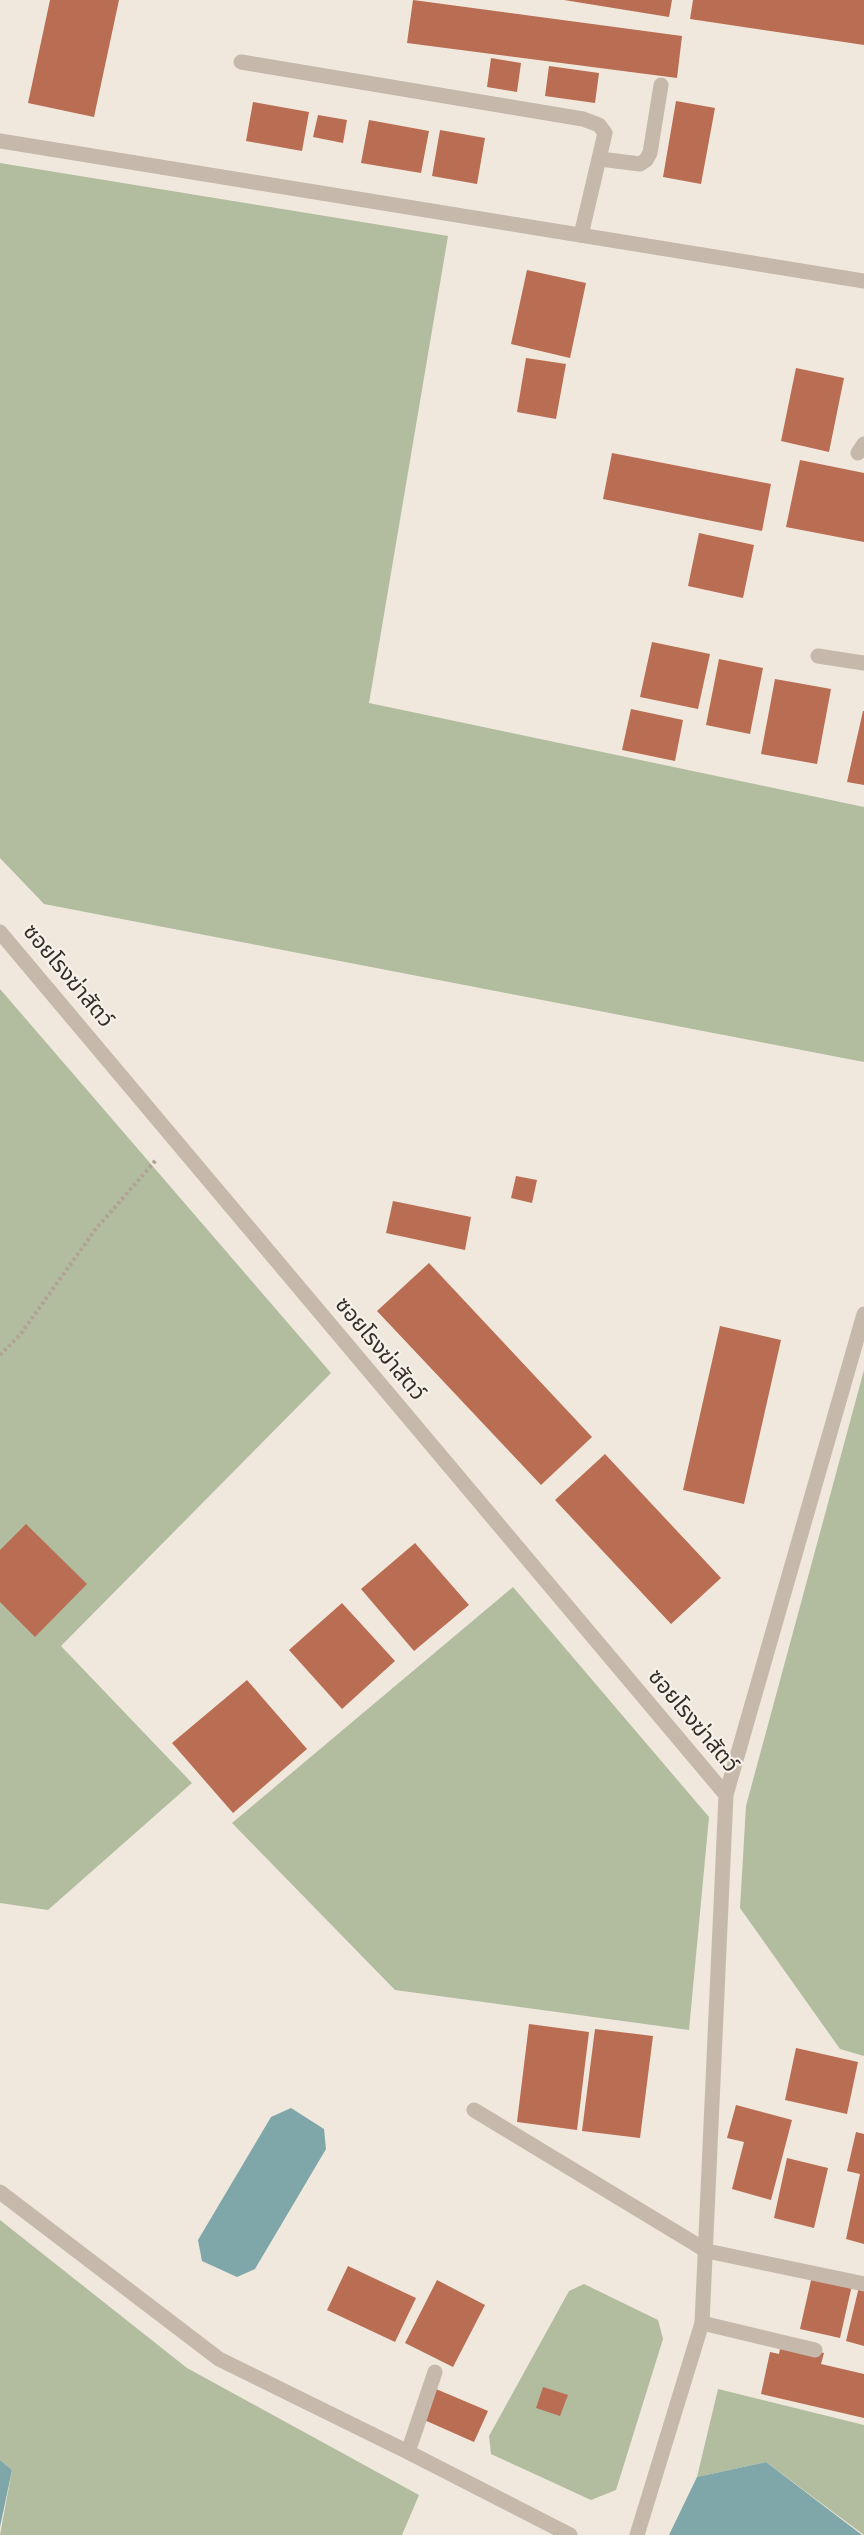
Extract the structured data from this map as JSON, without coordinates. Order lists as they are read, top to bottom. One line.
{"streets":{"street":["ซอยโรงฆ่าสัตว์"]}}
